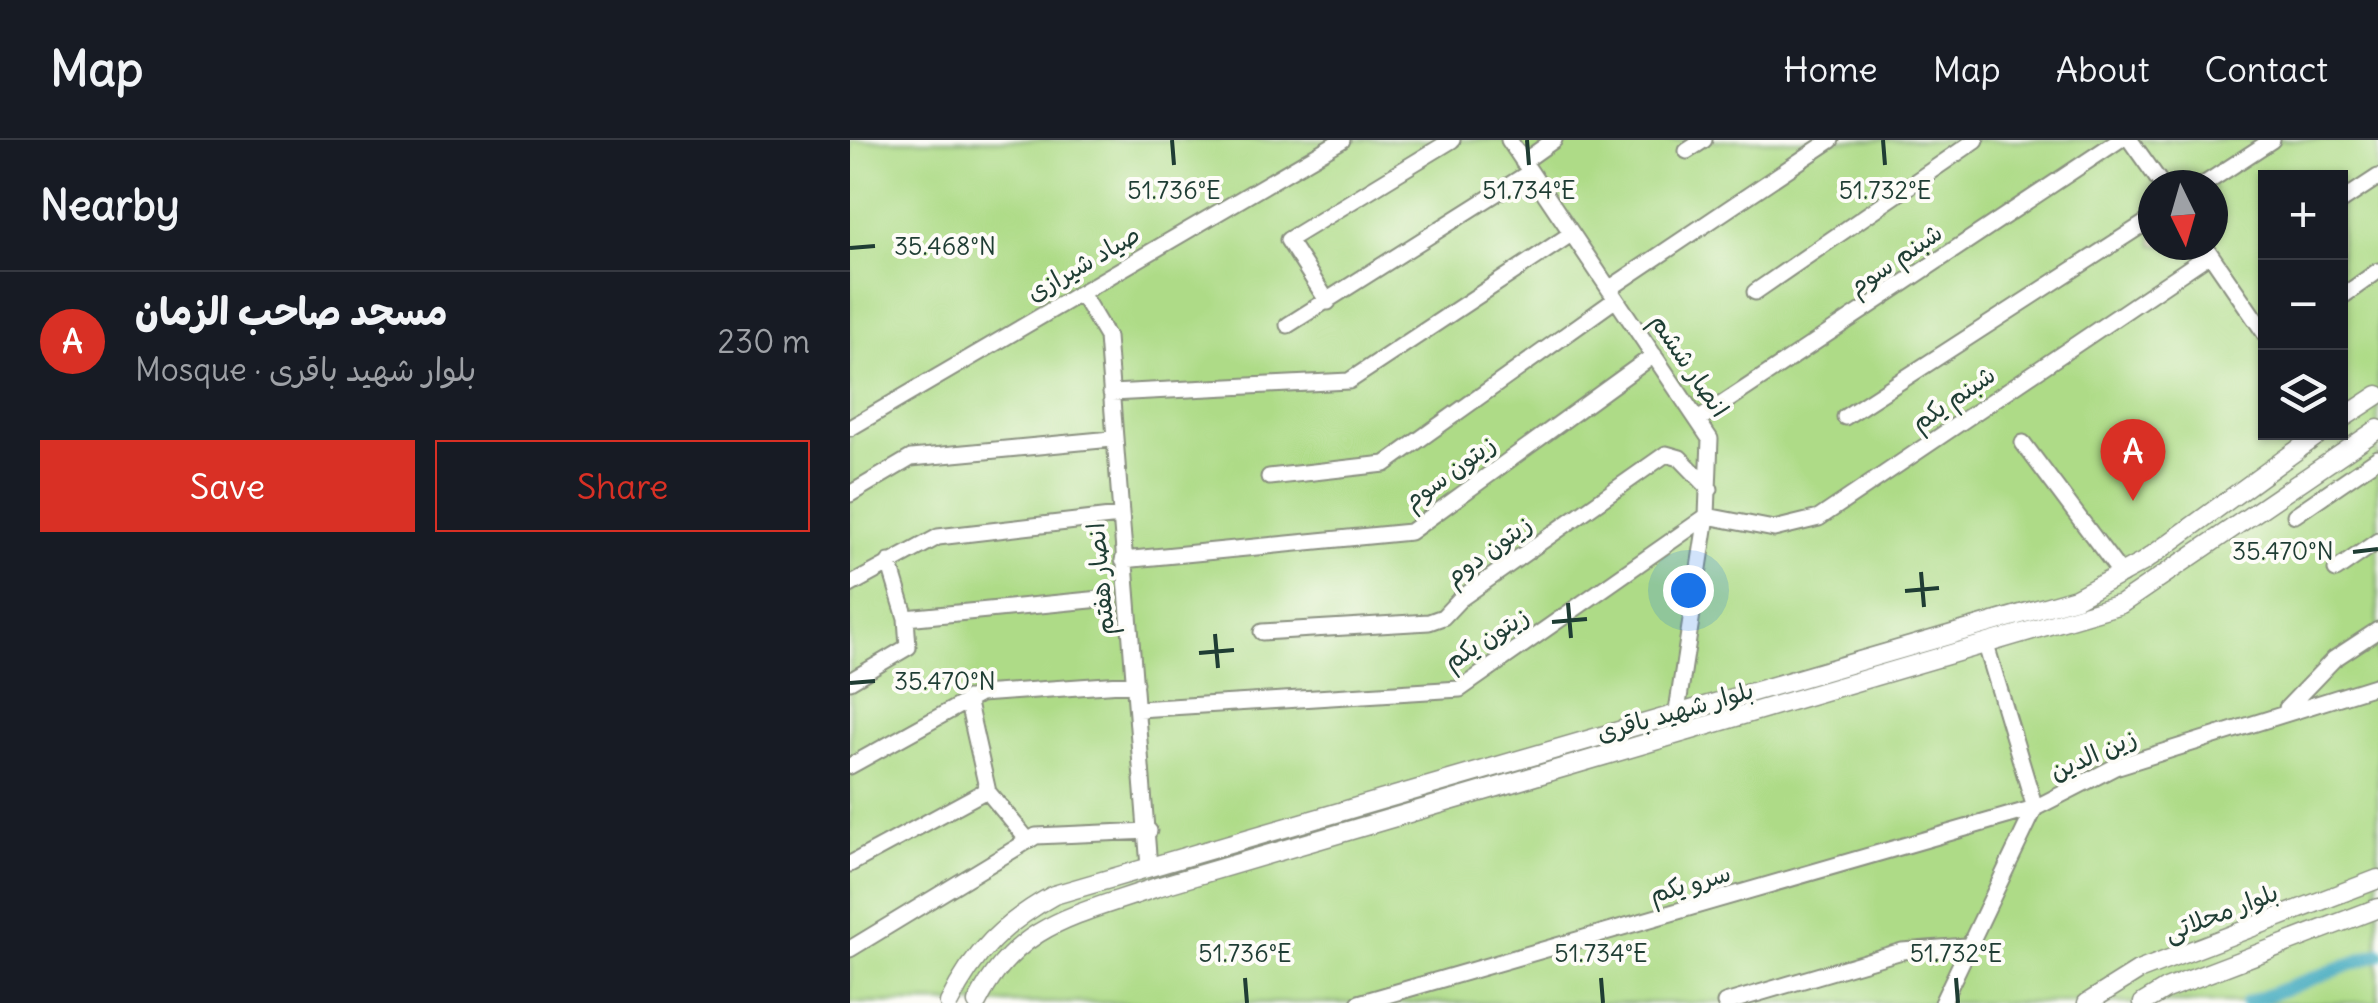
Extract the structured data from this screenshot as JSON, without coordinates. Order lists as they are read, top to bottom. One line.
{"streets":{"street":["شبنم سوم","صیاد شیرازی","انصار ششم","شبنم یکم","زیتون سوم","زیتون دوم","انصار هفتم","زیتون یکم","بلوار شهید باقری","زین الدین","سرو یکم","بلوار محلاتی"]},"crossings":[["شبنم سوم","انصار ششم"],["صیاد شیرازی","انصار هفتم"],["انصار ششم","شبنم یکم"],["انصار ششم","زیتون سوم"],["انصار ششم","زیتون دوم"],["انصار ششم","زیتون یکم"],["انصار ششم","بلوار شهید باقری"],["شبنم یکم","زیتون یکم"],["زیتون سوم","انصار هفتم"],["انصار هفتم","زیتون یکم"],["انصار هفتم","بلوار شهید باقری"],["زین الدین","سرو یکم"]],"north":"bottom","page":{"header":"Map","nav":["Home","Map","About","Contact"],"heading":"Nearby","map_buttons":["+","−"],"list":[{"mark":"A","name":"مسجد صاحب الزمان","note":"Mosque · بلوار شهید باقری","value":"230 m"}],"buttons":["Save","Share"],"pins":"A"},"coordinates":["51.736°E","51.734°E","51.732°E","35.468°N","35.470°N"]}
